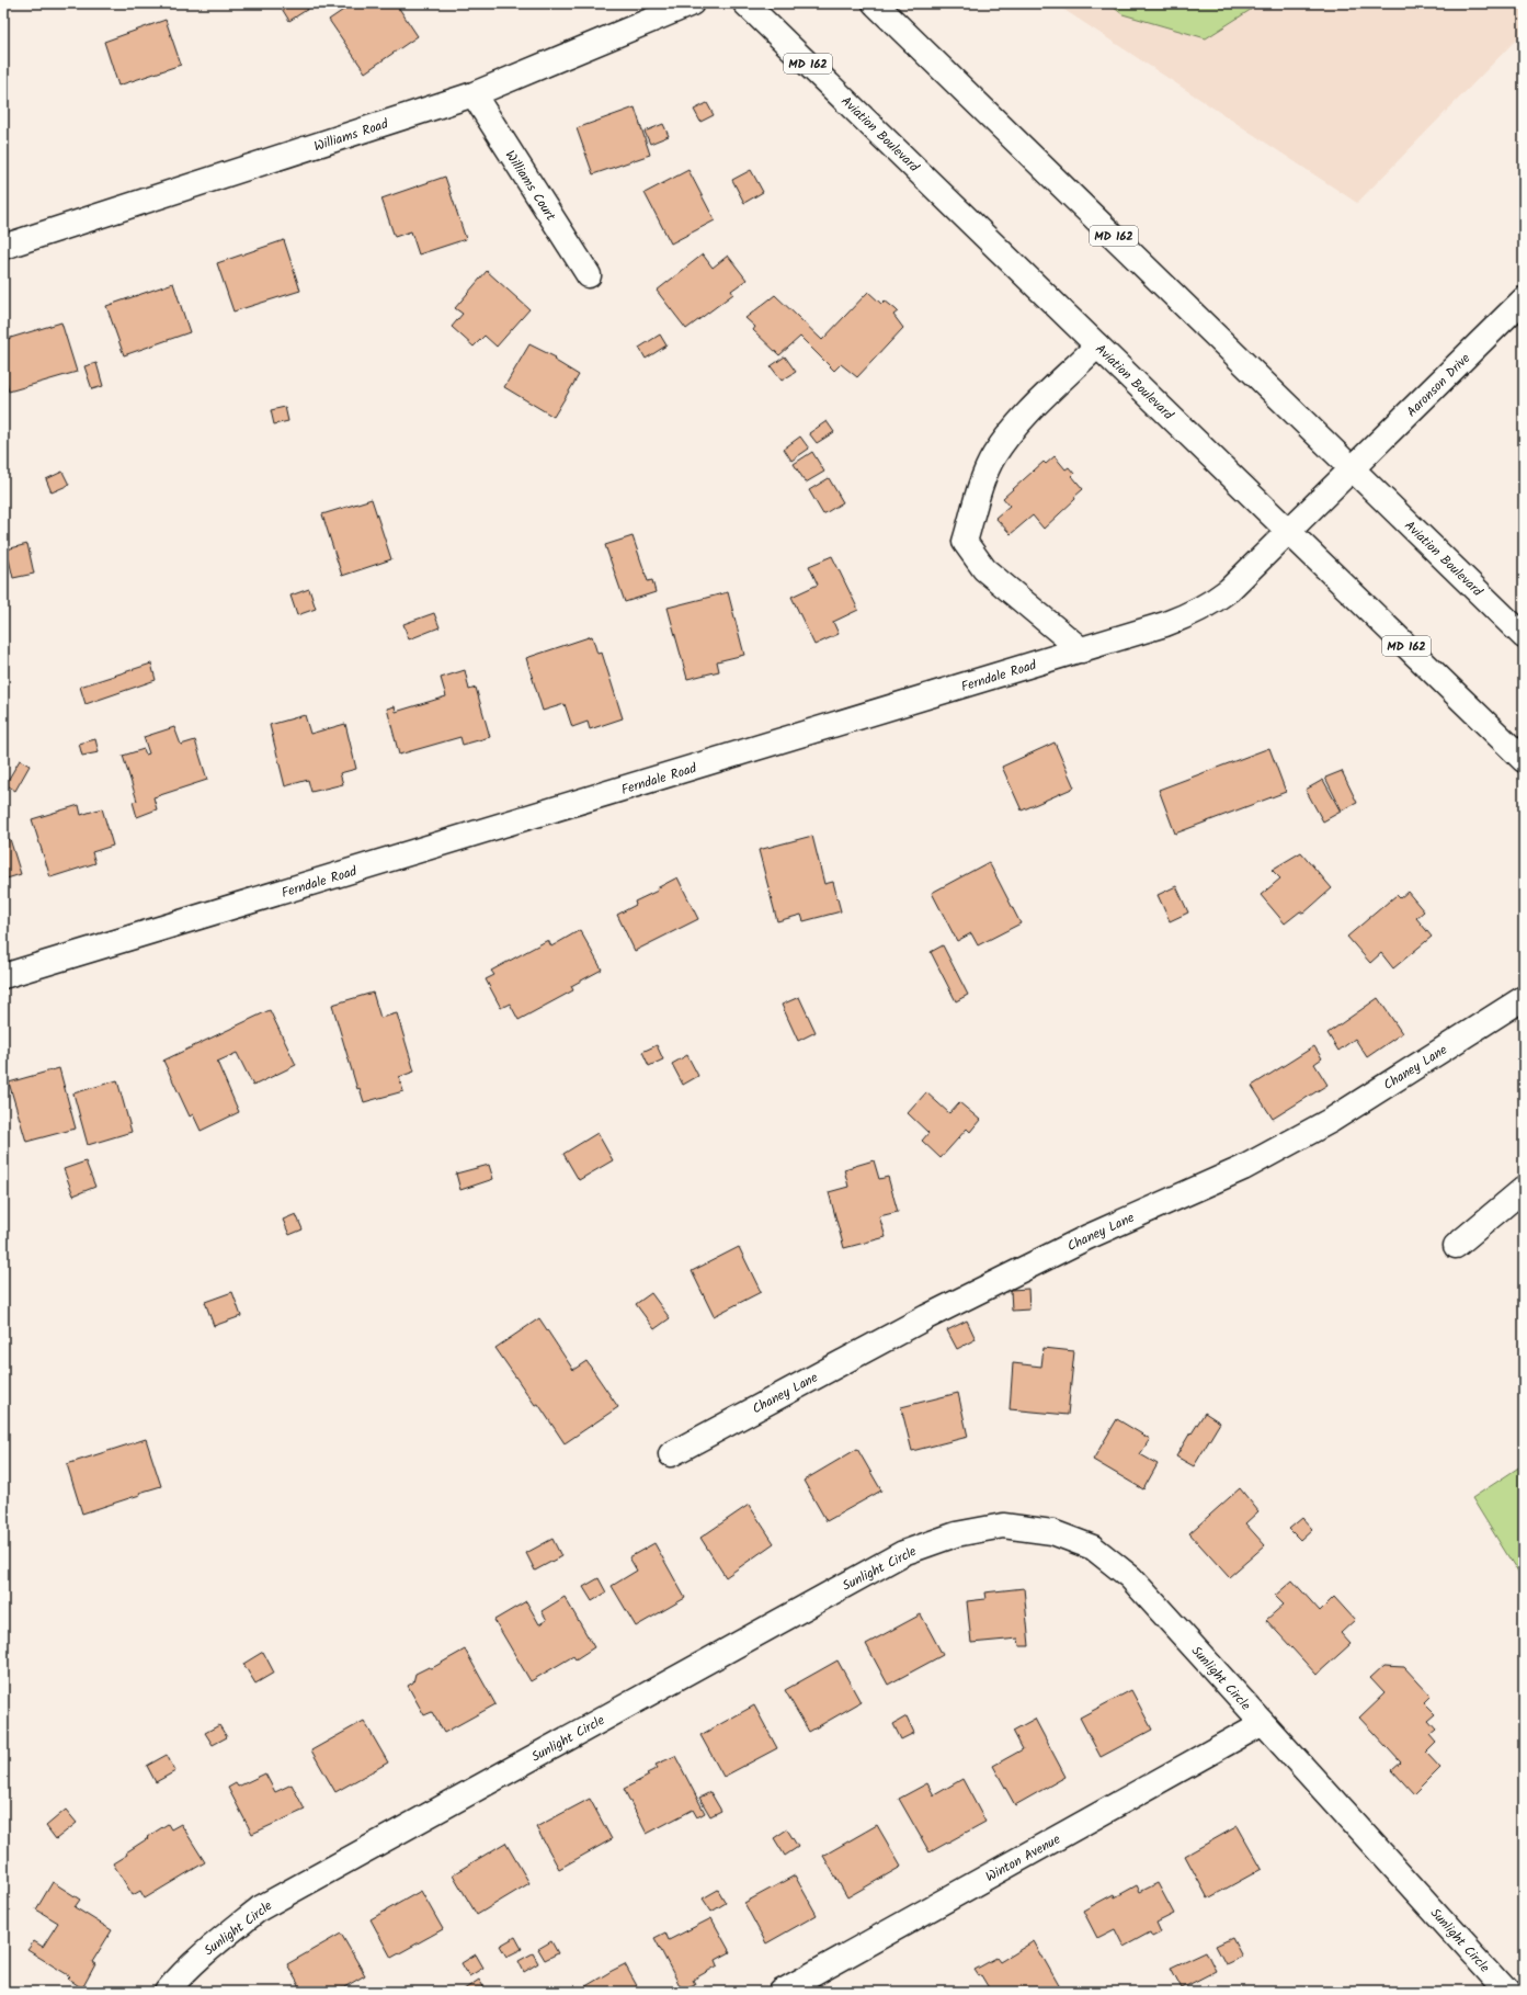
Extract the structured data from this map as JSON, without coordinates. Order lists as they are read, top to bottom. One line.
{"streets":{"street":["MD 162","Aviation Boulevard","Williams Road","Williams Court","Aaronson Drive","Ferndale Road","Chaney Lane","Sunlight Circle","Winton Avenue"]},"crossings":[["Aviation Boulevard","Aaronson Drive"],["Aviation Boulevard","Ferndale Road"],["Williams Road","Williams Court"],["Aaronson Drive","Ferndale Road"],["Sunlight Circle","Winton Avenue"]]}
